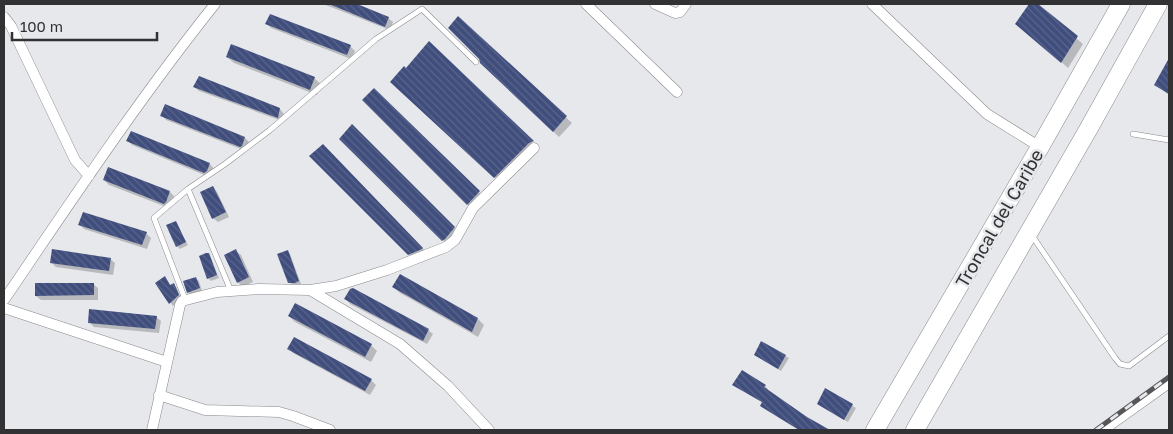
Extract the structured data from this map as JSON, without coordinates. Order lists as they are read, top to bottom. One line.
{"streets":{"highway":["Troncal del Caribe"]},"scale_bar":"100 m"}
